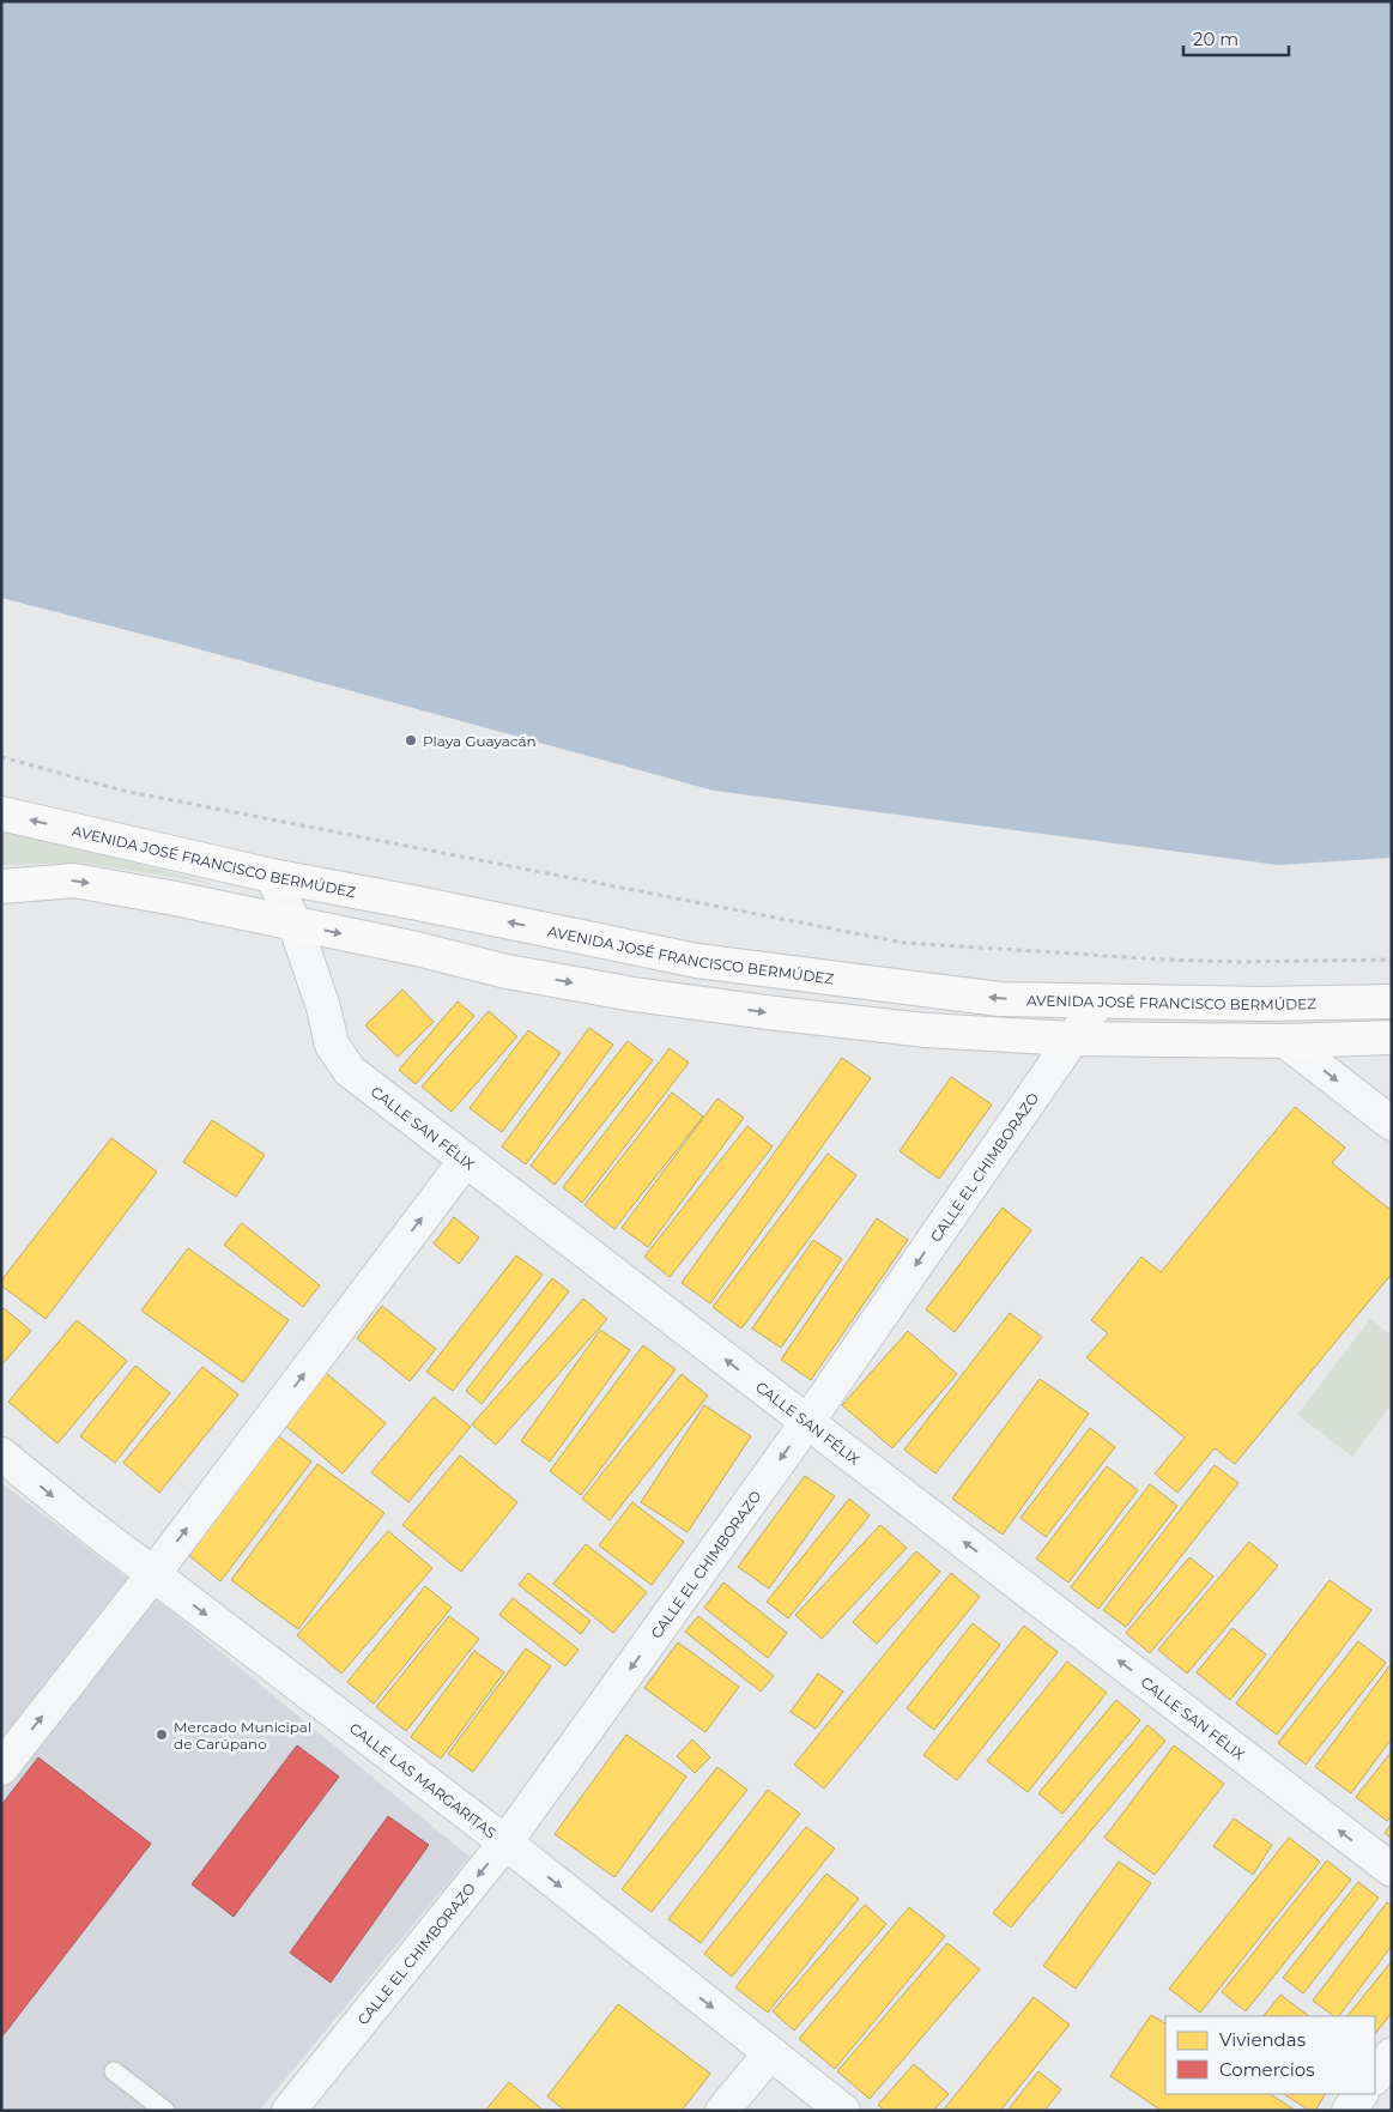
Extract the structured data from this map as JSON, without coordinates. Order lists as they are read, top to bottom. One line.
{"streets":{"main road":["AVENIDA JOSÉ FRANCISCO BERMÚDEZ"],"street":["CALLE SAN FÉLIX","CALLE EL CHIMBORAZO","CALLE LAS MARGARITAS"]},"crossings":[["AVENIDA JOSÉ FRANCISCO BERMÚDEZ","CALLE SAN FÉLIX"],["AVENIDA JOSÉ FRANCISCO BERMÚDEZ","CALLE EL CHIMBORAZO"],["CALLE SAN FÉLIX","CALLE EL CHIMBORAZO"],["CALLE EL CHIMBORAZO","CALLE LAS MARGARITAS"]],"one_way":["CALLE SAN FÉLIX","CALLE EL CHIMBORAZO","CALLE LAS MARGARITAS"],"places":["Playa Guayacán","Mercado Municipal de Carúpano"],"legend":["Viviendas","Comercios"],"scale_bar":"20 m"}
